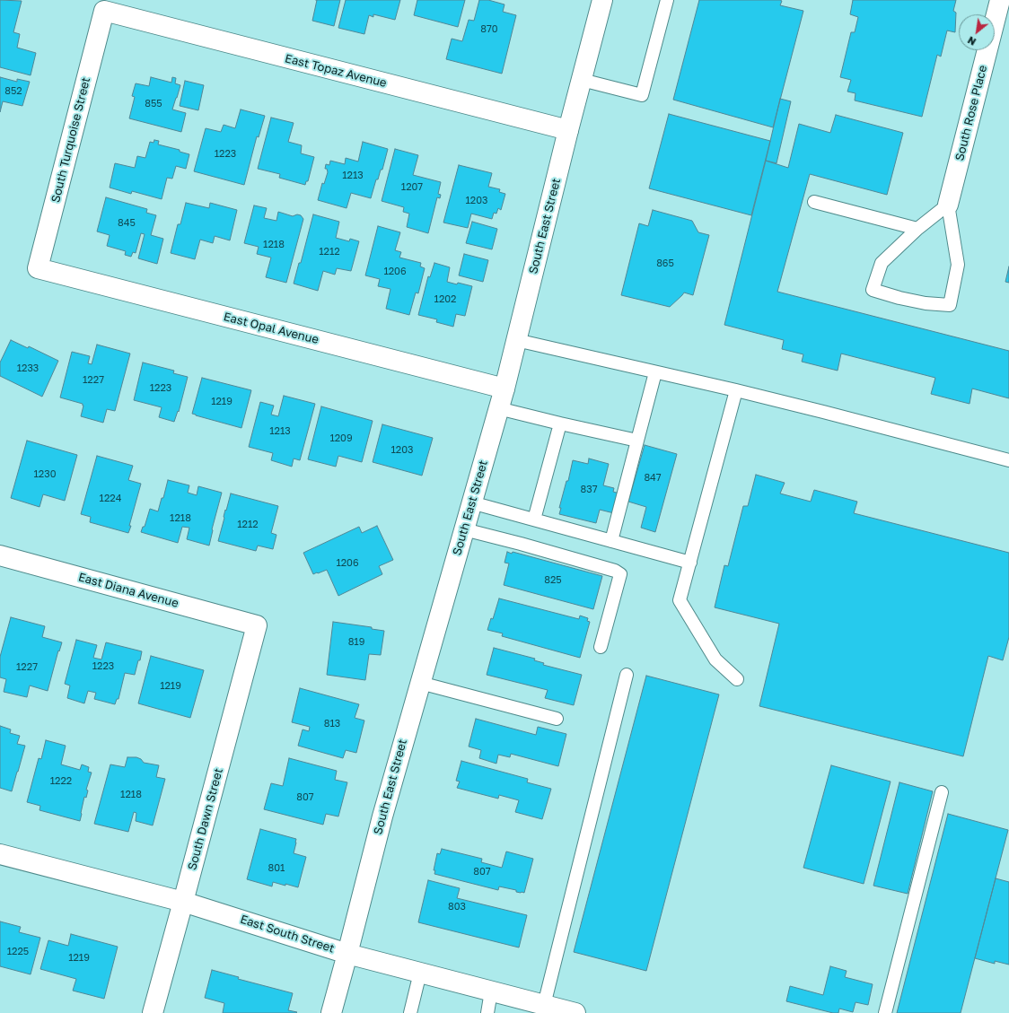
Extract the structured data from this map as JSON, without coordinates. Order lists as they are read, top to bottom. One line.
{"streets":{"street":["East Topaz Avenue","South Rose Place","South Turquoise Street","South East Street","East Opal Avenue","East Diana Avenue","South Dawn Street","East South Street"]},"crossings":[["East Topaz Avenue","South Turquoise Street"],["East Topaz Avenue","South East Street"],["South Turquoise Street","East Opal Avenue"],["South East Street","East Opal Avenue"],["South East Street","East South Street"],["East Diana Avenue","South Dawn Street"],["South Dawn Street","East South Street"]],"house_numbers":["870","852","855","1223","1213","1207","1203","845","1218","1212","865","1206","1202","1233","1227","1223","1219","1213","1209","1203","1230","847","837","1224","1218","1212","1206","825","819","1223","1227","1219","813","1222","1218","807","801","807","803","1225","1219"],"north":"bottom left"}
